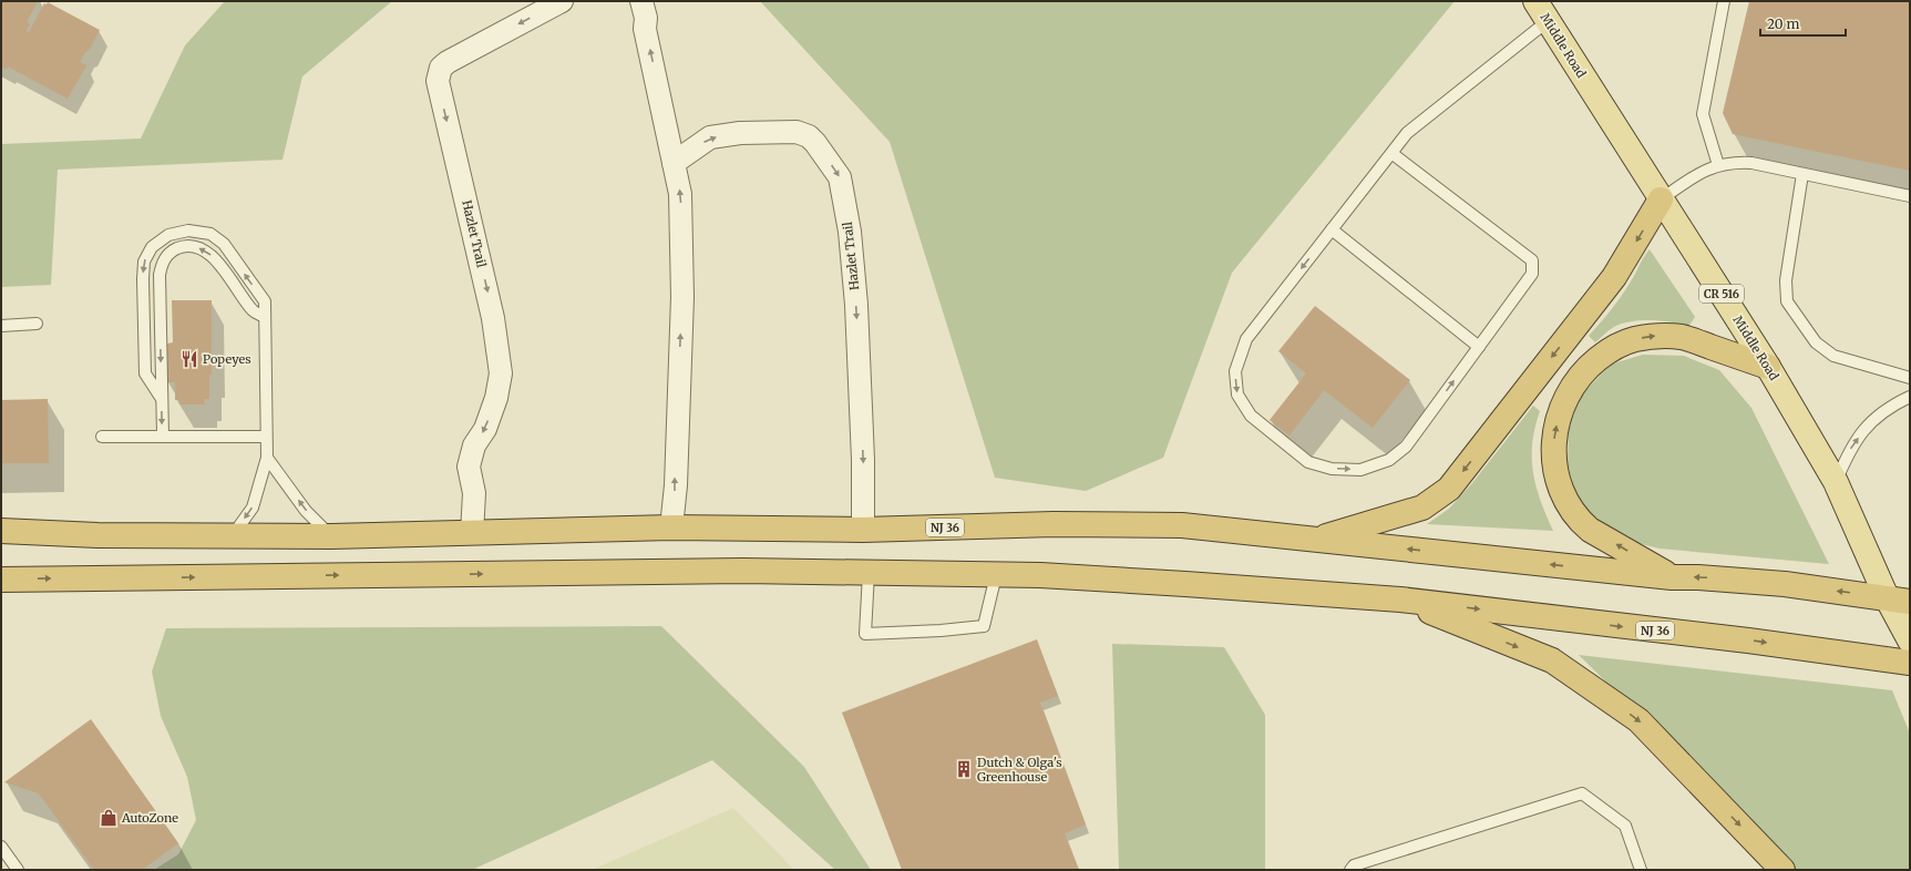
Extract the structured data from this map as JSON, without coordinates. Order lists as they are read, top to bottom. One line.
{"streets":{"highway":["NJ 36"],"main road":["Middle Road","CR 516"],"street":["Hazlet Trail"]},"crossings":[["Middle Road","NJ 36"],["Hazlet Trail","NJ 36"]],"places":{"restaurant":["Popeyes"],"building":["Dutch & Olga's Greenhouse"],"shop":["AutoZone"]},"scale_bar":"20 m"}
